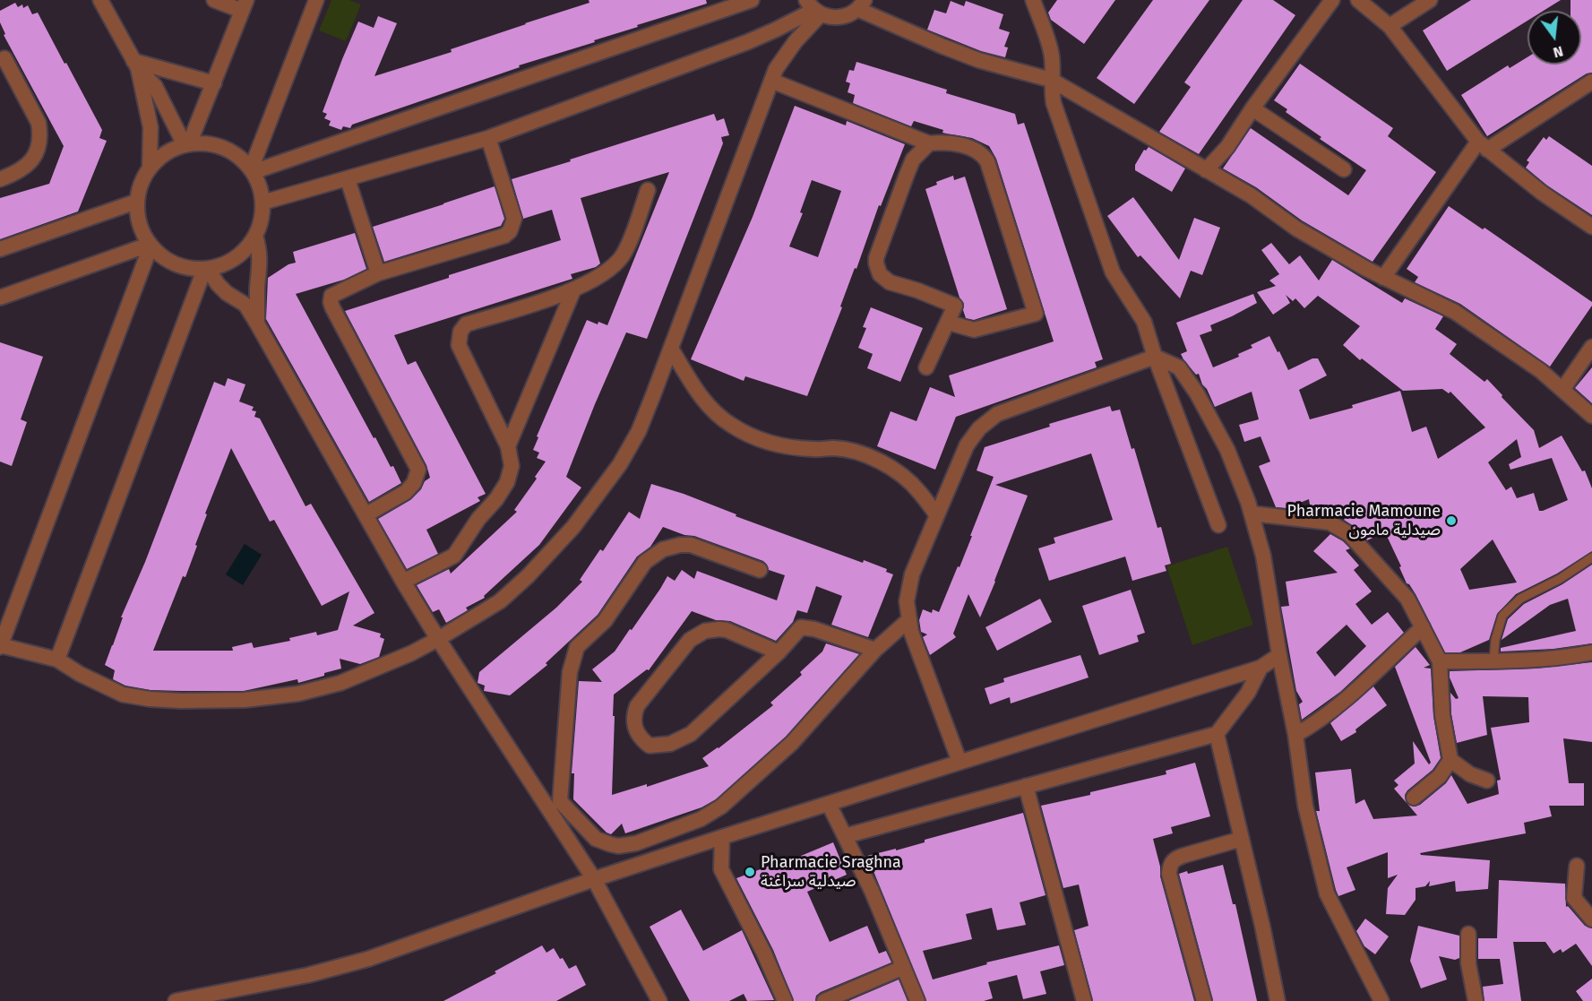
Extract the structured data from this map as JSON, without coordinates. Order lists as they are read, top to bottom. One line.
{"places":["Pharmacie Mamoune صيدلية مامون","Pharmacie Sraghna صيدلية سراغنة"],"north":"bottom"}
